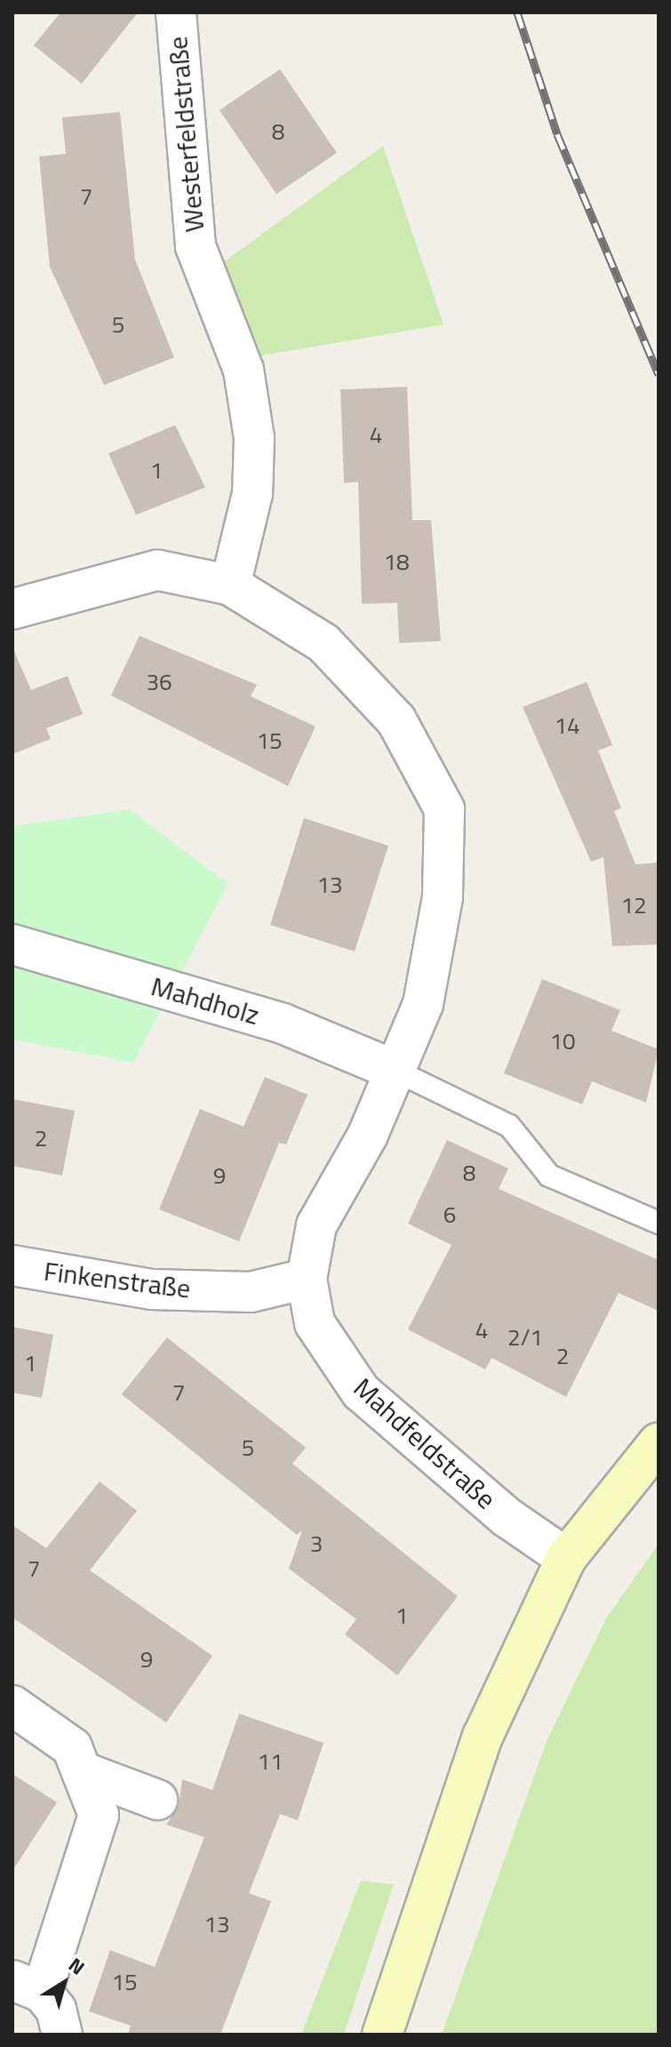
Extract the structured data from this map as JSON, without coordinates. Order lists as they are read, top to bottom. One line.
{"streets":{"street":["Westerfeldstraße","Mahdholz","Finkenstraße","Mahdfeldstraße"]},"crossings":[["Westerfeldstraße","Mahdfeldstraße"],["Mahdholz","Mahdfeldstraße"],["Finkenstraße","Mahdfeldstraße"]],"house_numbers":["8","7","5","4","1","18","36","14","15","13","12","10","2","8","9","6","4","2/1","2","1","7","5","3","7","1","9","11","13","15"],"north":"top right"}
